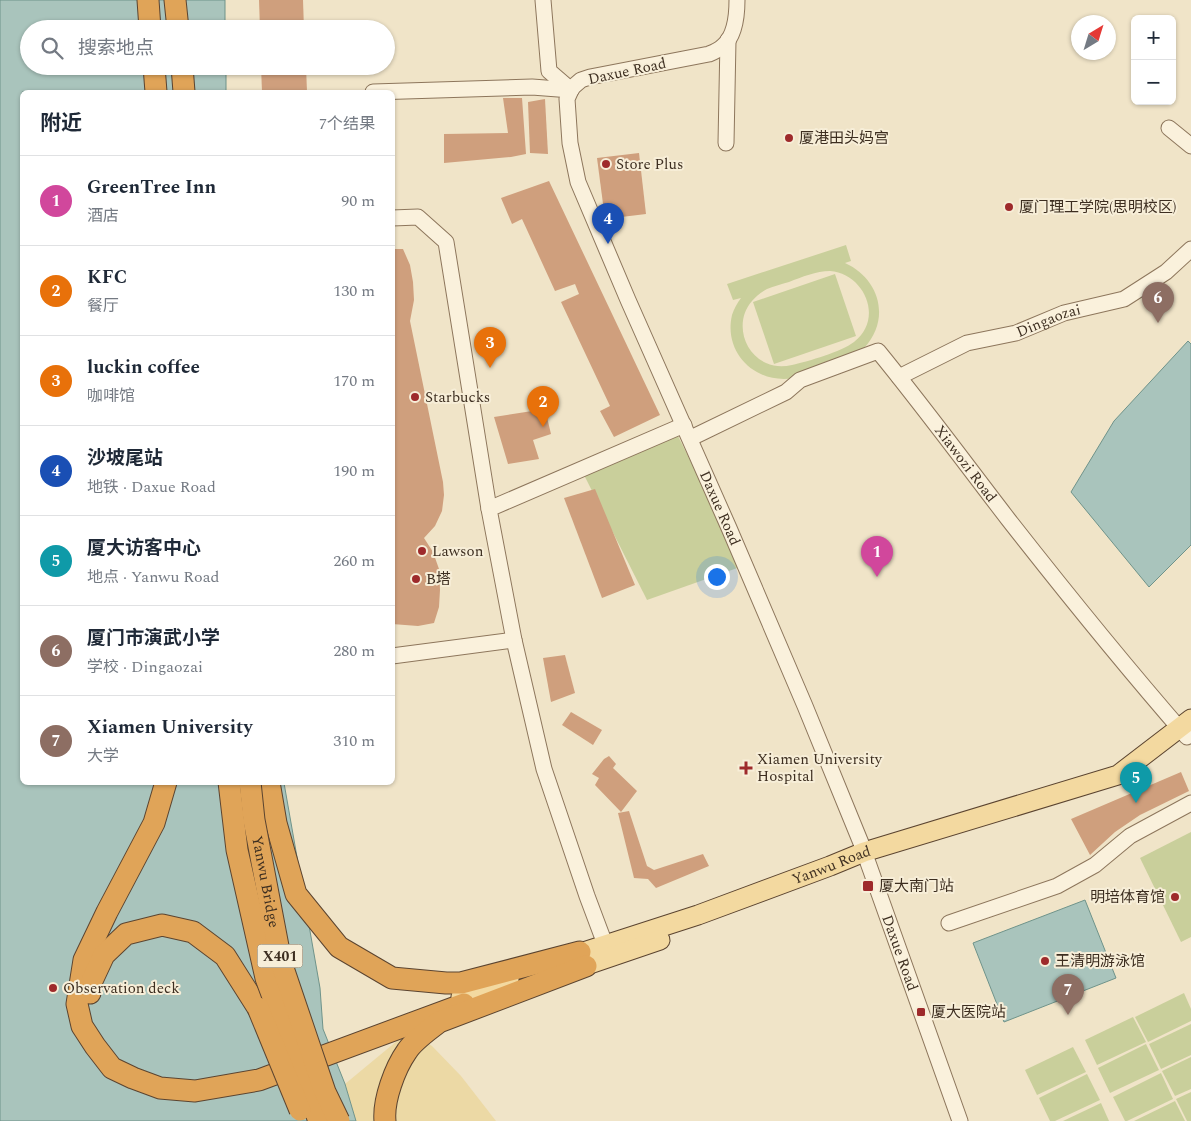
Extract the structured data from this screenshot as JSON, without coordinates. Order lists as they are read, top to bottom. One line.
{"streets":{"highway":["Yanwu Bridge","X401"],"main road":["Yanwu Road"],"street":["Daxue Road","Dingaozai","Xiawozi Road"]},"crossings":[["Daxue Road","Xiawozi Road"],["Daxue Road","Yanwu Road"],["Dingaozai","Xiawozi Road"],["Xiawozi Road","Yanwu Road"]],"places":{"other":["厦港田头妈宫","Store Plus","厦门理工学院(思明校区)","Starbucks","Lawson","B塔","明培体育馆","王清明游泳馆","Observation deck"],"health":["Xiamen University Hospital"],"transit":["厦大南门站","厦大医院站"]},"north":"top right","page":{"map_buttons":["+","−"],"search":"搜索地点","heading":["附近","7个结果"],"list":[{"mark":"1","name":"GreenTree Inn","note":"酒店","value":"90 m"},{"mark":"2","name":"KFC","note":"餐厅","value":"130 m"},{"mark":"3","name":"luckin coffee","note":"咖啡馆","value":"170 m"},{"mark":"4","name":"沙坡尾站","note":"地铁 · Daxue Road","value":"190 m"},{"mark":"5","name":"厦大访客中心","note":"地点 · Yanwu Road","value":"260 m"},{"mark":"6","name":"厦门市演武小学","note":"学校 · Dingaozai","value":"280 m"},{"mark":"7","name":"Xiamen University","note":"大学","value":"310 m"}],"pins":["4","6","3","2","1","5","7"]}}
